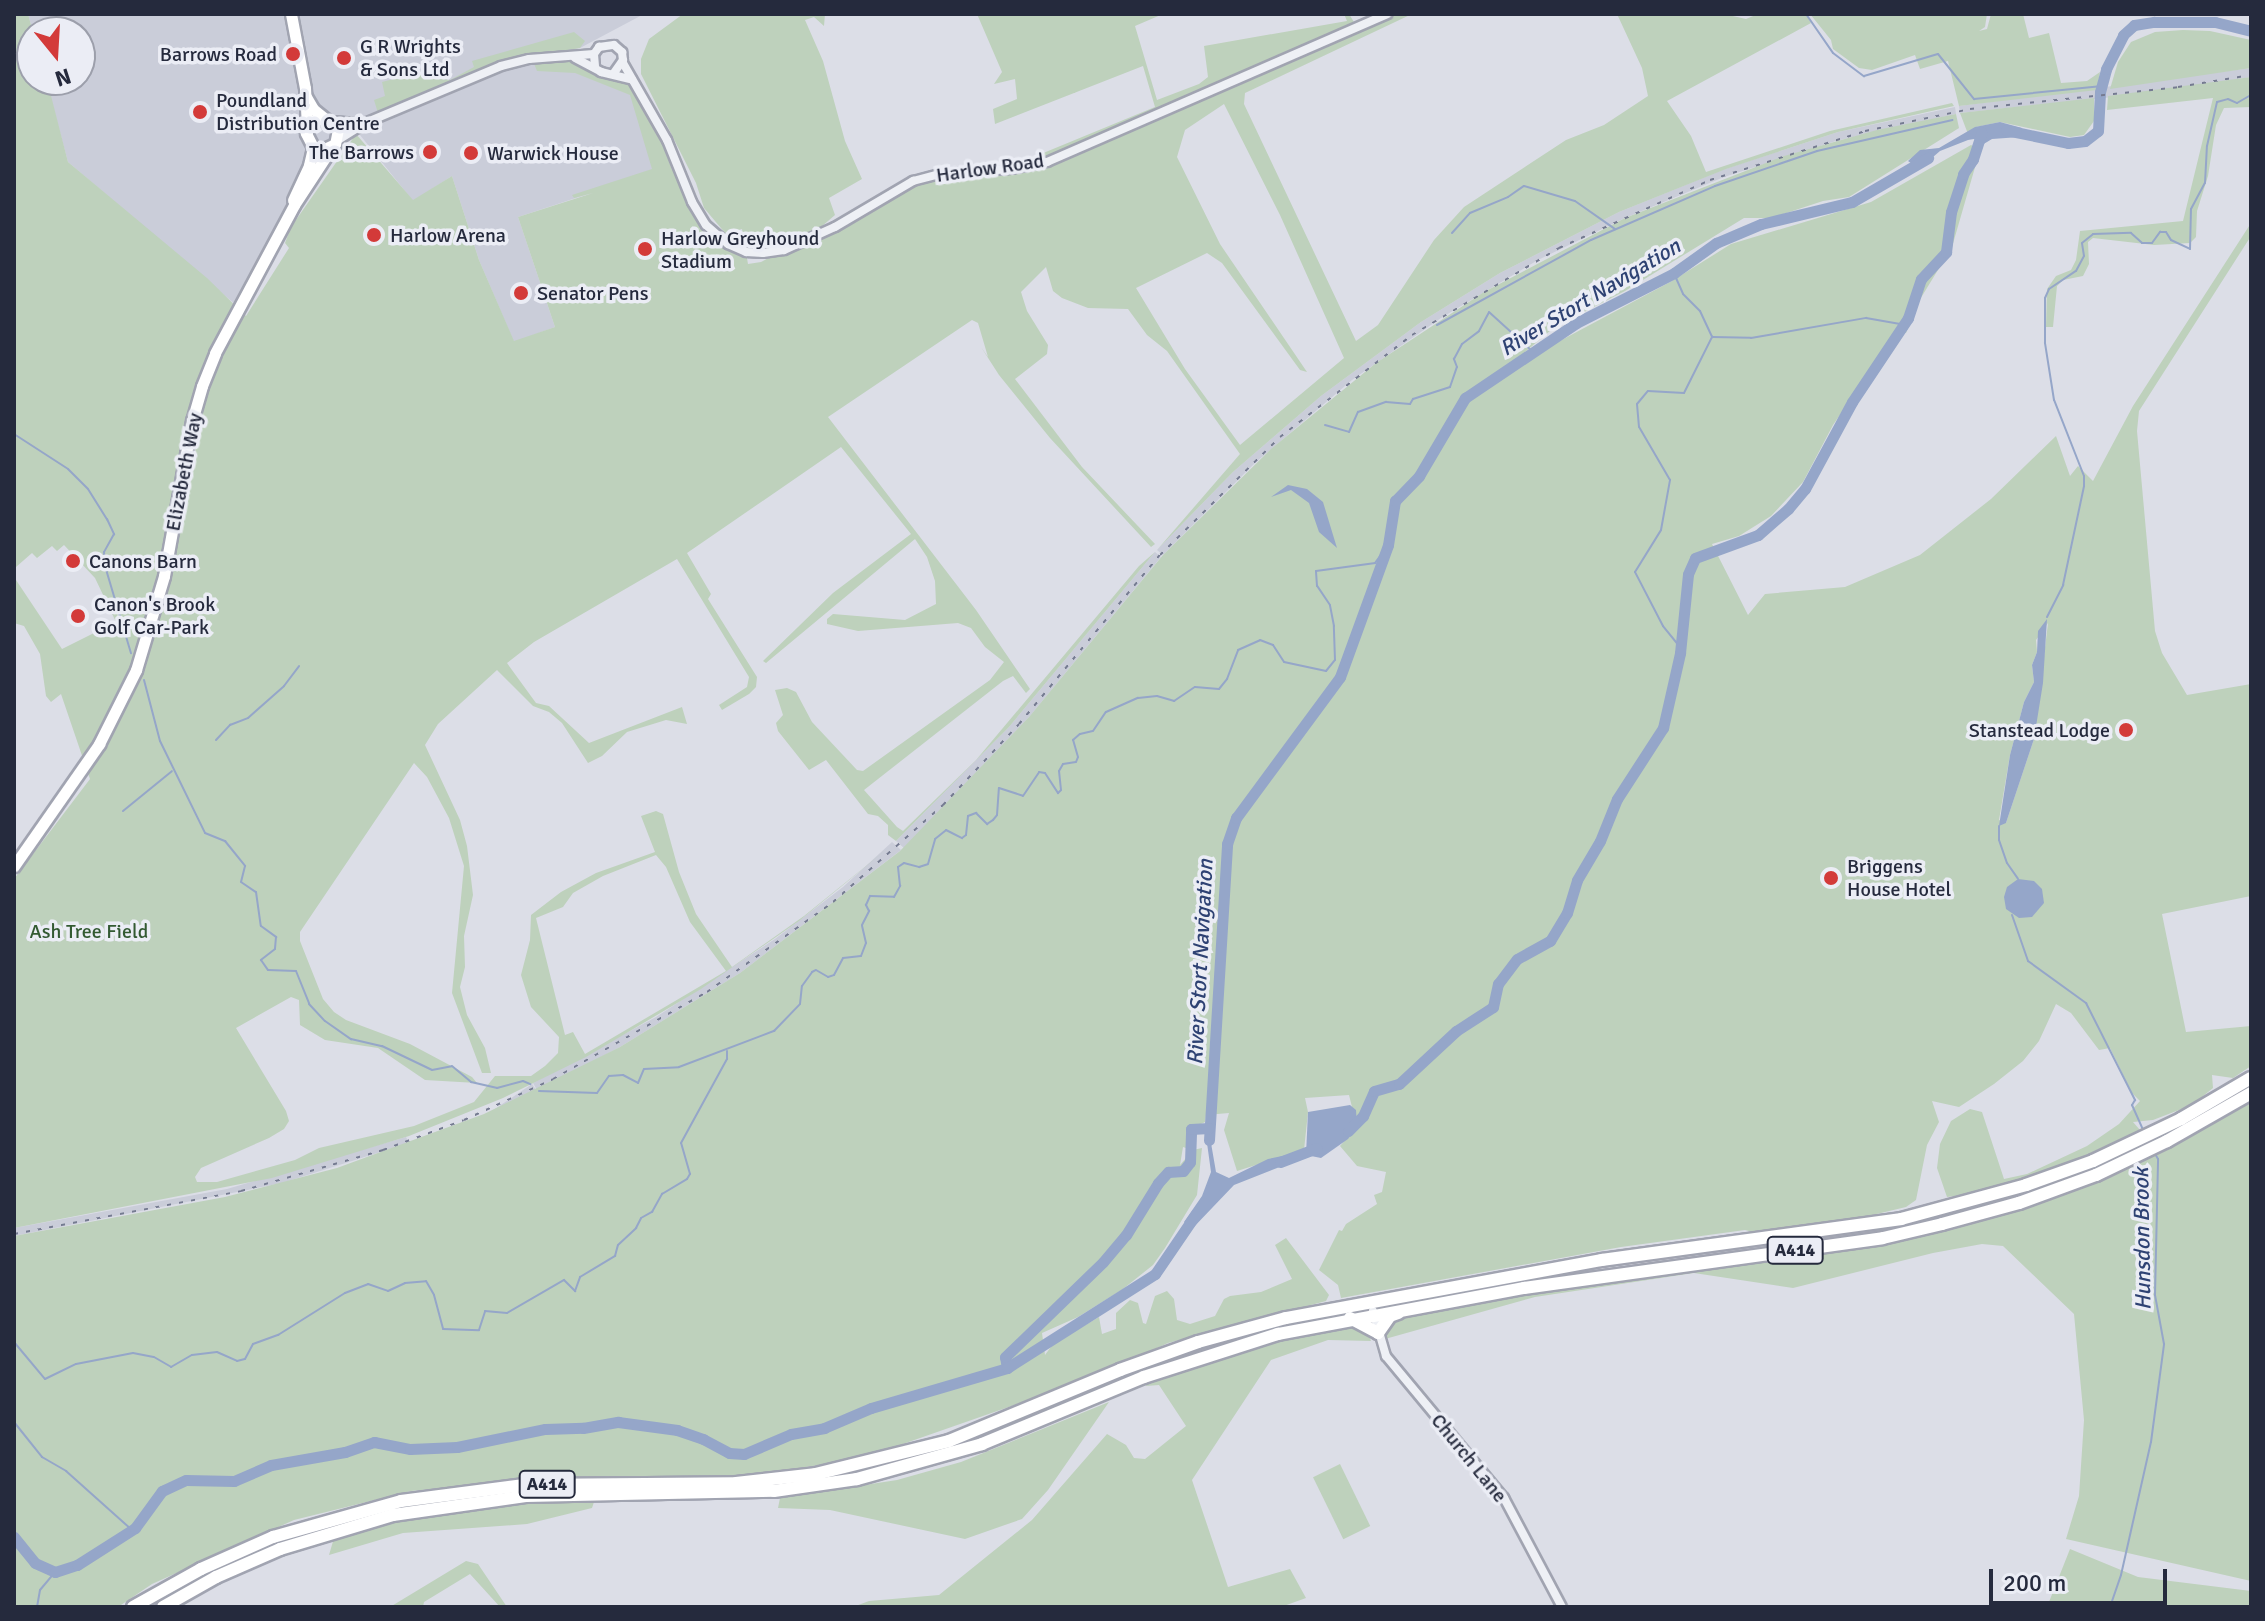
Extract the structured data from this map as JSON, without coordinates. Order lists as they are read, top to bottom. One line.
{"streets":{"highway":["A414"],"main road":["Elizabeth Way"],"street":["Harlow Road","Church Lane"]},"crossings":[["A414","Church Lane"]],"water":["River Stort Navigation","Hunsdon Brook"],"parks":["Ash Tree Field"],"places":["Barrows Road","G R Wrights & Sons Ltd","Poundland Distribution Centre","The Barrows","Warwick House","Harlow Arena","Harlow Greyhound Stadium","Senator Pens","Canons Barn","Canon's Brook Golf Car-Park","Stanstead Lodge","Briggens House Hotel"],"scale_bar":"200 m","north":"bottom"}
